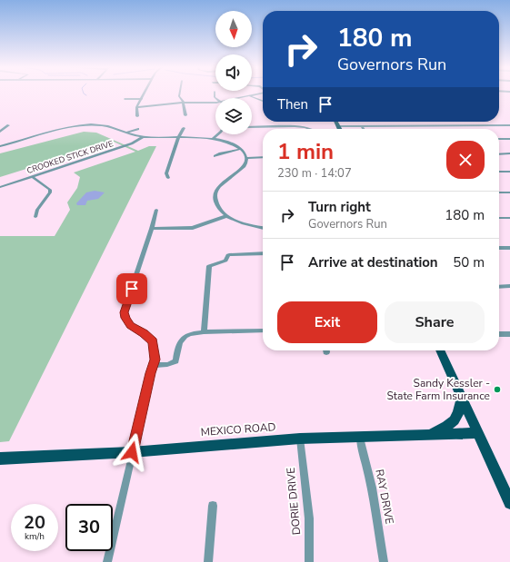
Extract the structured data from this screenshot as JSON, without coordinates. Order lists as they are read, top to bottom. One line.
{"streets":{"main road":["MEXICO ROAD"],"street":["CROOKED STICK DRIVE","RAY DRIVE","DORIE DRIVE"]},"crossings":[["MEXICO ROAD","RAY DRIVE"],["MEXICO ROAD","DORIE DRIVE"]],"places":["Sandy Kessler - State Farm Insurance"],"north":"bottom","page":{"turn":["180 m","Governors Run"],"then":"Then","heading":["1 min","230 m · 14:07"],"list":[{"name":"Turn right","note":"Governors Run","value":"180 m"},{"name":"Arrive at destination","value":"50 m"}],"buttons":["Exit","Share"],"speed":"20 km/h","limit":"30"}}
